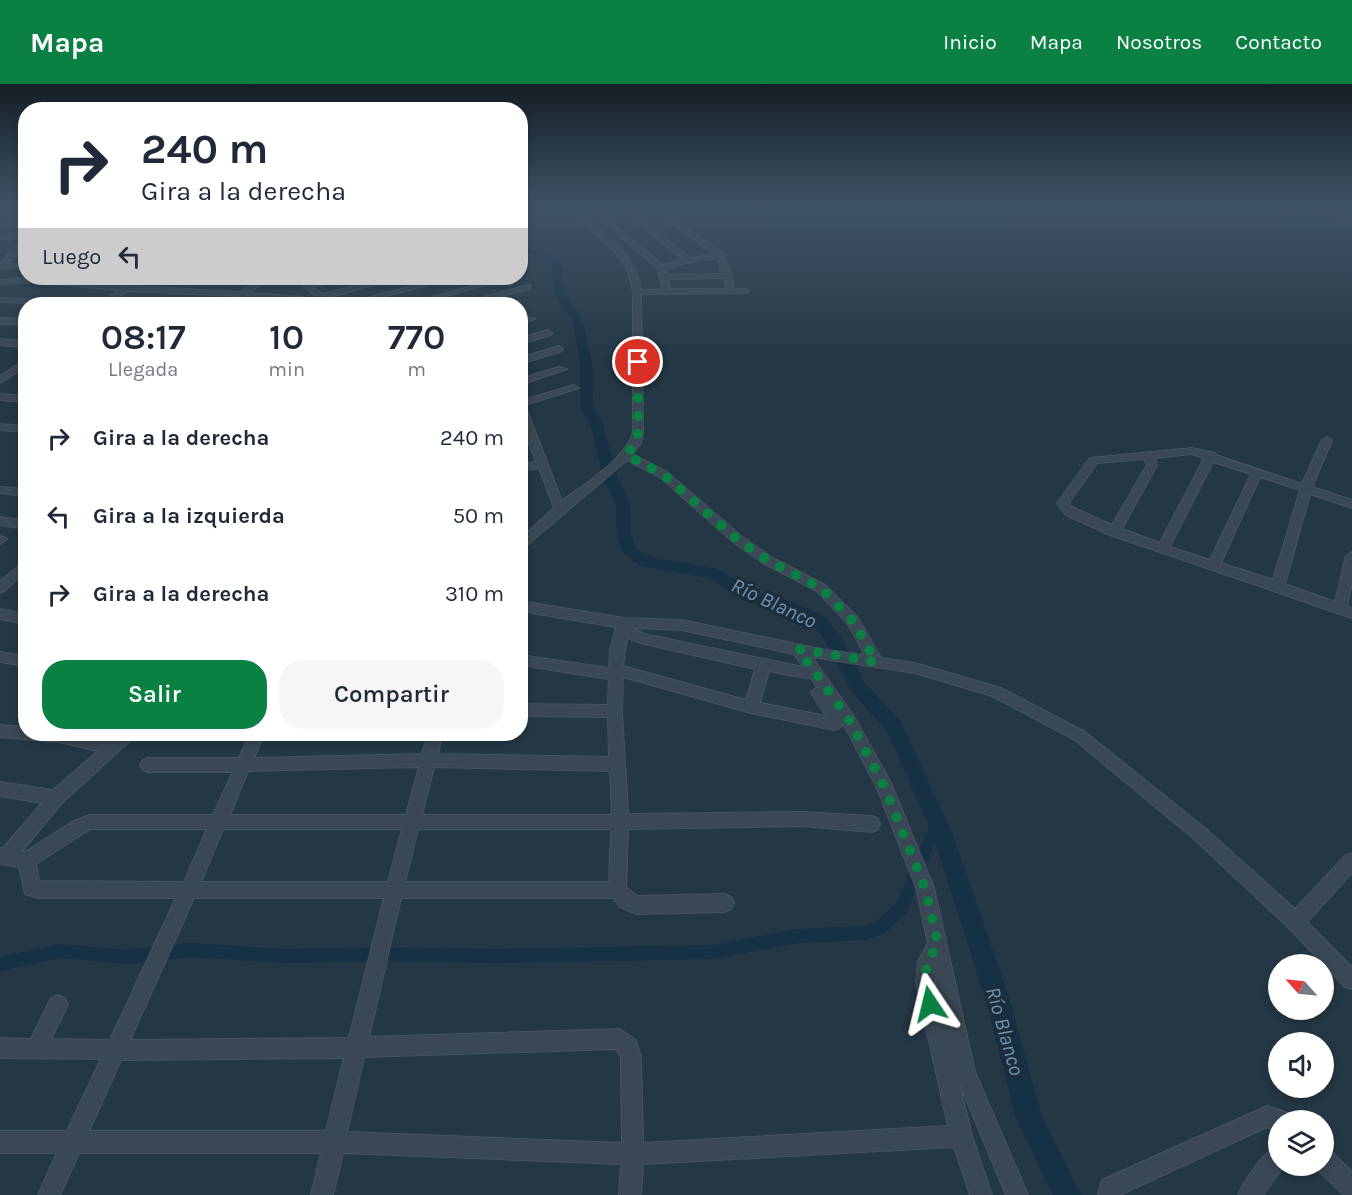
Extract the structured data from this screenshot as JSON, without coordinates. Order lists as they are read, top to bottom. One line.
{"water":["Río Blanco"],"north":"top left","page":{"header":"Mapa","nav":["Inicio","Mapa","Nosotros","Contacto"],"turn":["240 m","Gira a la derecha"],"then":"Luego","eta":["08:17","Llegada","10","min","770","m"],"list":[{"name":"Gira a la derecha","value":"240 m"},{"name":"Gira a la izquierda","value":"50 m"},{"name":"Gira a la derecha","value":"310 m"}],"buttons":["Salir","Compartir"]}}
